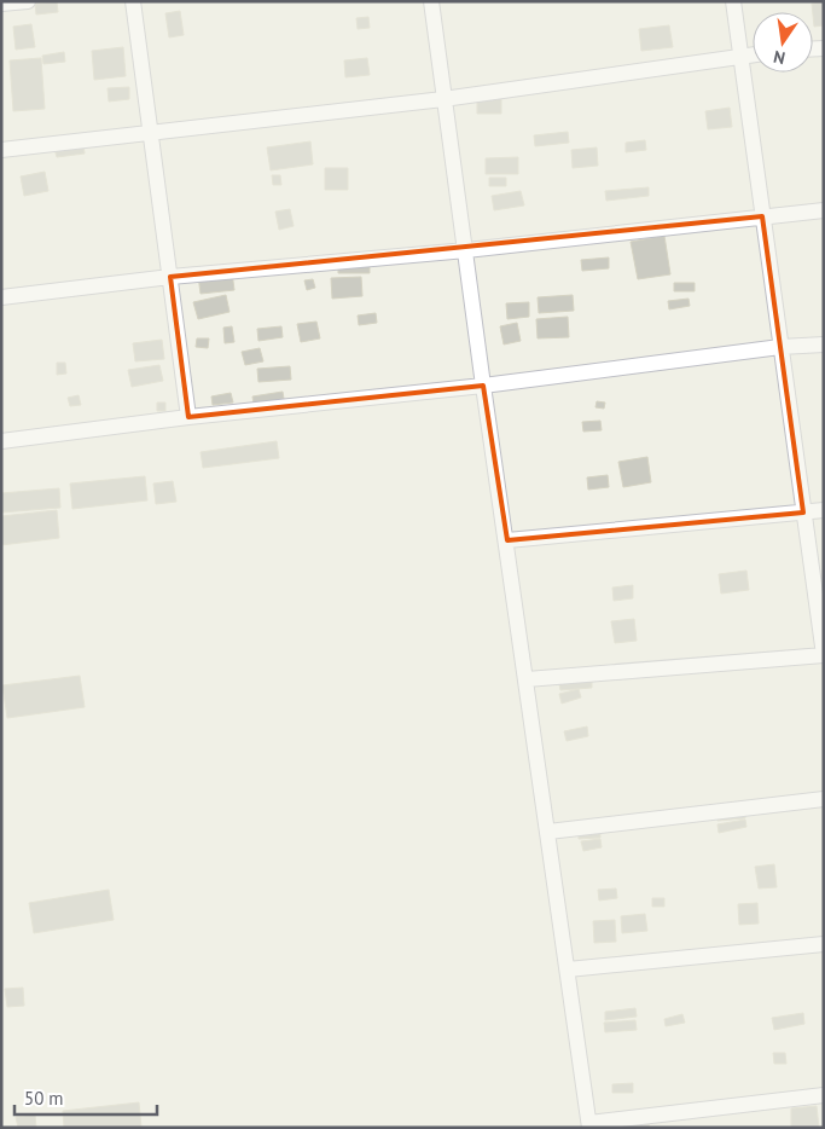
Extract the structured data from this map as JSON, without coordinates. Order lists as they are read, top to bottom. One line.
{"scale_bar":"50 m","north":"bottom"}
